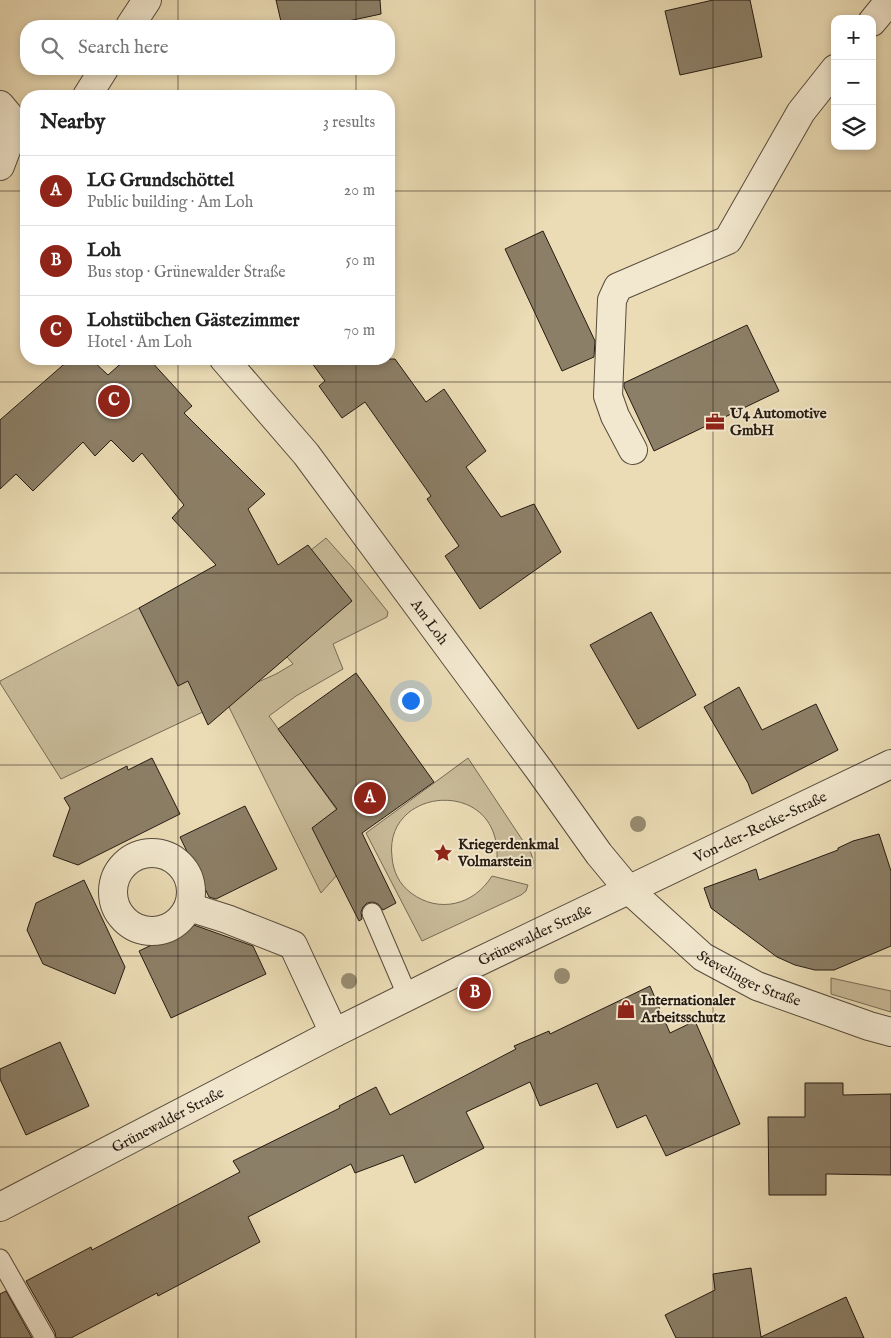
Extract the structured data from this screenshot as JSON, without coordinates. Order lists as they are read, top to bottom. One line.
{"streets":{"street":["Am Loh","Von-der-Recke-Straße","Grünewalder Straße","Stevelinger Straße"]},"crossings":[["Am Loh","Von-der-Recke-Straße"],["Am Loh","Grünewalder Straße"],["Am Loh","Stevelinger Straße"],["Von-der-Recke-Straße","Grünewalder Straße"],["Von-der-Recke-Straße","Stevelinger Straße"],["Grünewalder Straße","Stevelinger Straße"]],"places":{"office":["U4 Automotive GmbH"],"place":["Kriegerdenkmal Volmarstein"],"shop":["Internationaler Arbeitsschutz"]},"page":{"map_buttons":["+","−"],"search":"Search here","heading":["Nearby","3 results"],"list":[{"mark":"A","name":"LG Grundschöttel","note":"Public building · Am Loh","value":"20 m"},{"mark":"B","name":"Loh","note":"Bus stop · Grünewalder Straße","value":"50 m"},{"mark":"C","name":"Lohstübchen Gästezimmer","note":"Hotel · Am Loh","value":"70 m"}],"pins":["C","A","B"]}}
